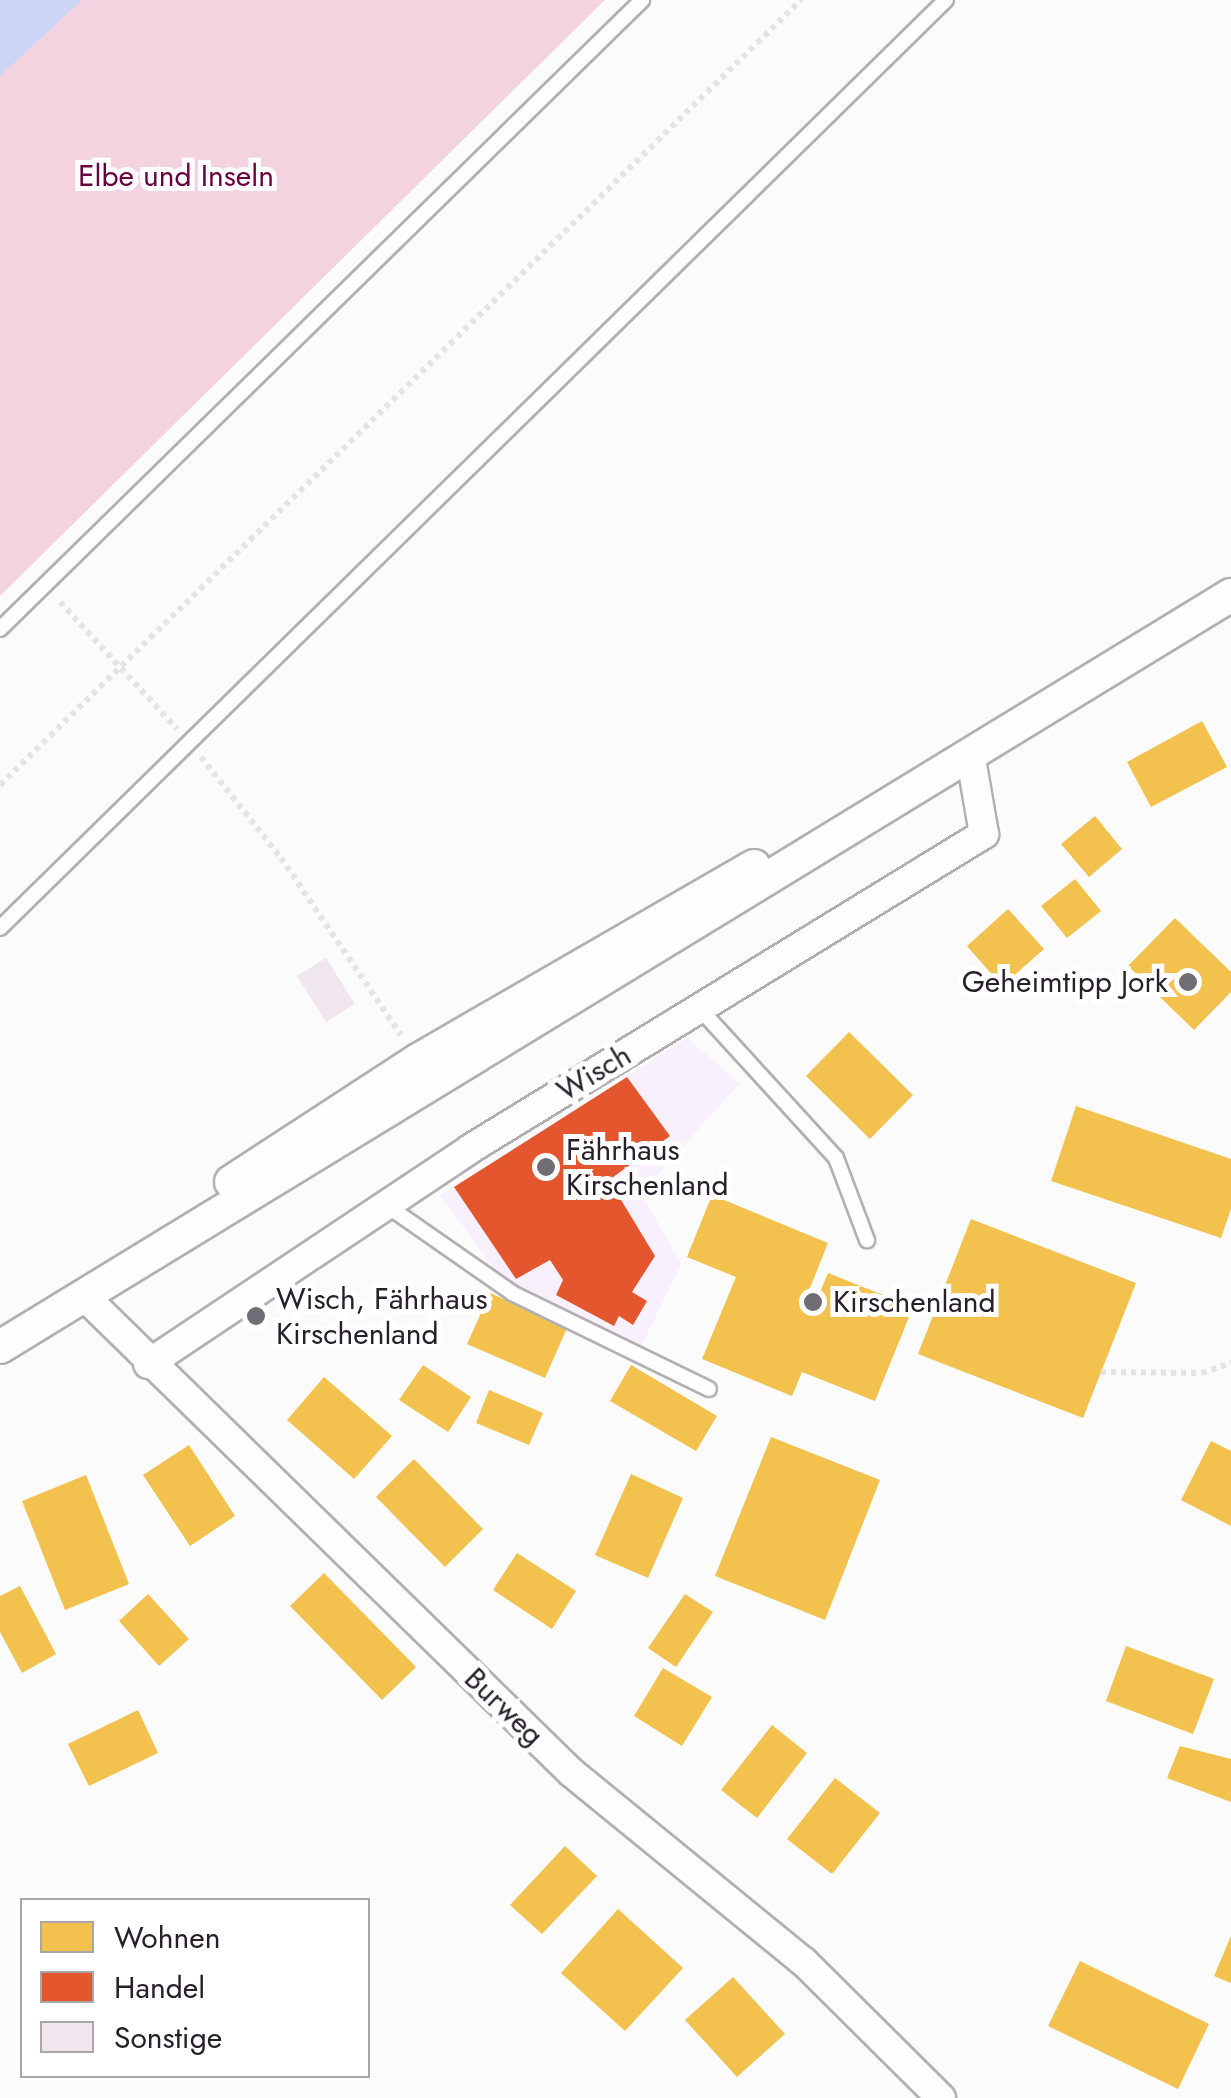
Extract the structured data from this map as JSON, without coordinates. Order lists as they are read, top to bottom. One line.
{"streets":{"street":["Wisch","Burweg"]},"crossings":[["Wisch","Burweg"]],"parks":["Elbe und Inseln"],"places":["Geheimtipp Jork","Fährhaus Kirschenland","Kirschenland","Wisch, Fährhaus Kirschenland"],"legend":["Wohnen","Handel","Sonstige"]}
